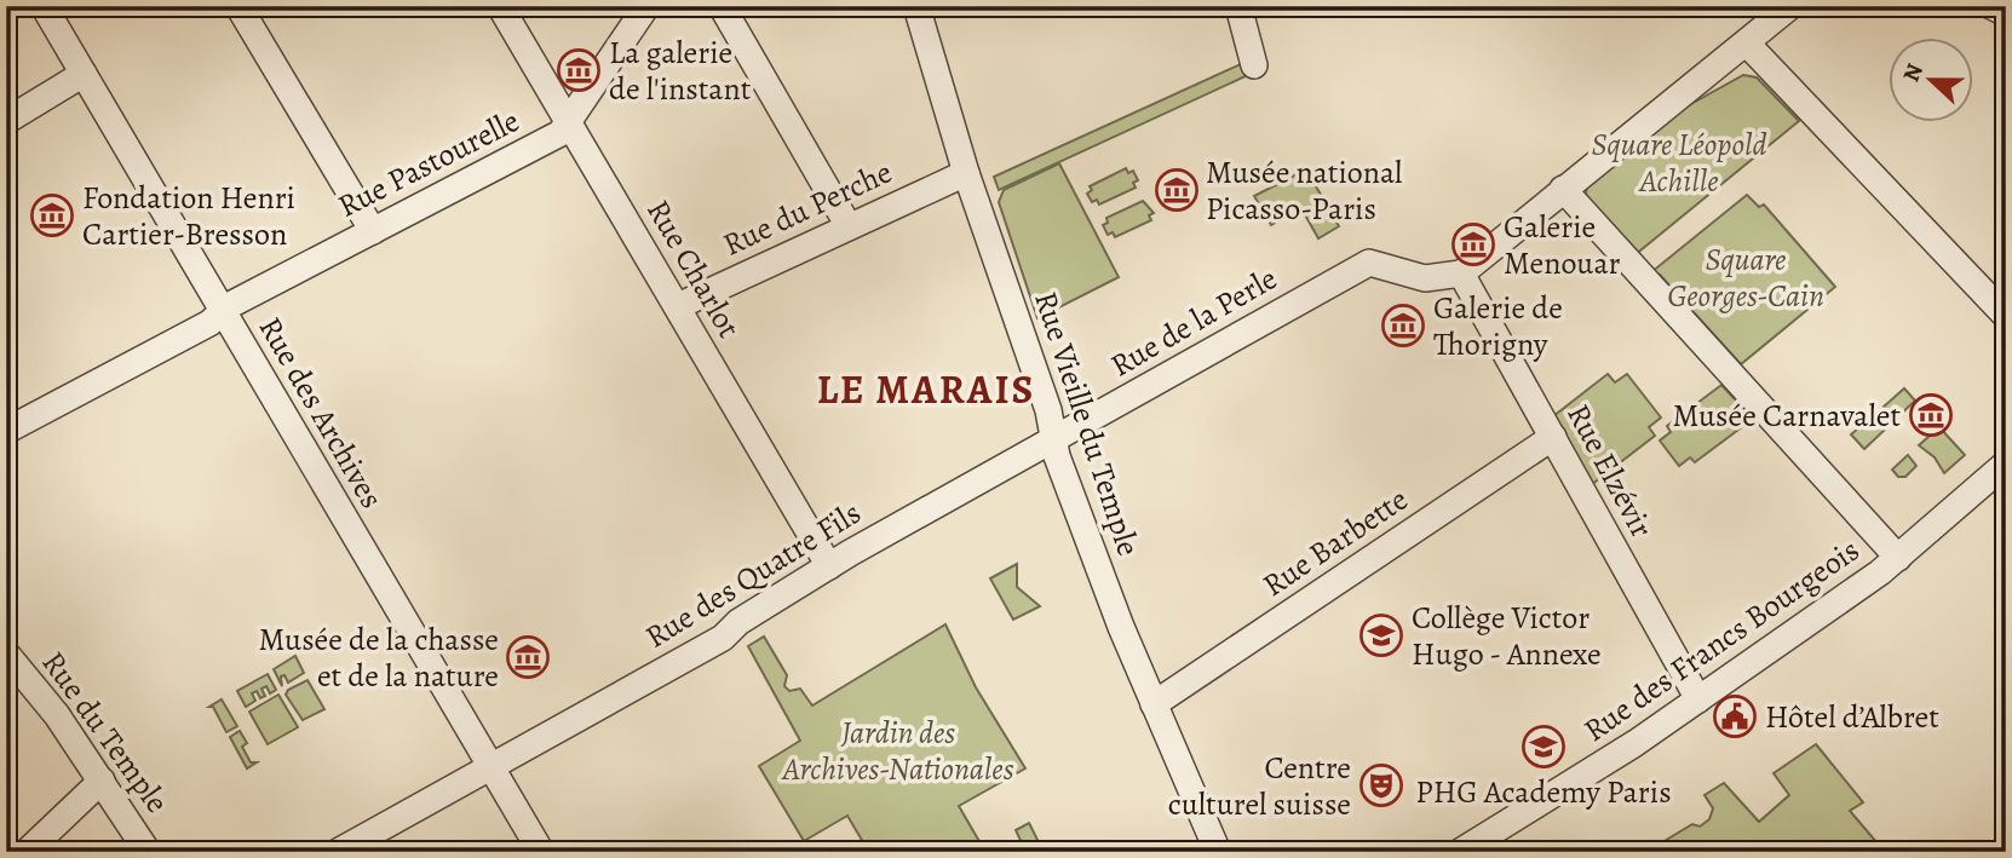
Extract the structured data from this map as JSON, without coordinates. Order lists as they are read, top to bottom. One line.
{"streets":{"street":["Rue Pastourelle","Rue du Perche","Rue Charlot","Rue de la Perle","Rue des Archives","Rue Vieille du Temple","Rue Elzévir","Rue Barbette","Rue des Quatre Fils","Rue des Francs Bourgeois","Rue du Temple"]},"crossings":[["Rue Pastourelle","Rue Charlot"],["Rue Pastourelle","Rue des Archives"],["Rue du Perche","Rue Charlot"],["Rue du Perche","Rue Vieille du Temple"],["Rue Charlot","Rue des Quatre Fils"],["Rue de la Perle","Rue Vieille du Temple"],["Rue de la Perle","Rue Elzévir"],["Rue de la Perle","Rue des Quatre Fils"],["Rue des Archives","Rue des Quatre Fils"],["Rue Vieille du Temple","Rue Barbette"],["Rue Vieille du Temple","Rue des Quatre Fils"],["Rue Elzévir","Rue Barbette"],["Rue Elzévir","Rue des Francs Bourgeois"]],"districts":["LE MARAIS"],"parks":["Square Léopold Achille","Square Georges-Cain","Jardin des Archives-Nationales"],"places":{"museum":["La galerie de l'instant","Musée national Picasso-Paris","Fondation Henri Cartier-Bresson","Galerie Menouar","Galerie de Thorigny","Musée Carnavalet","Musée de la chasse et de la nature"],"school or university":["Collège Victor Hugo - Annexe","PHG Academy Paris"],"public building":["Hôtel d’Albret"],"theatre":["Centre culturel suisse"]},"north":"left"}
